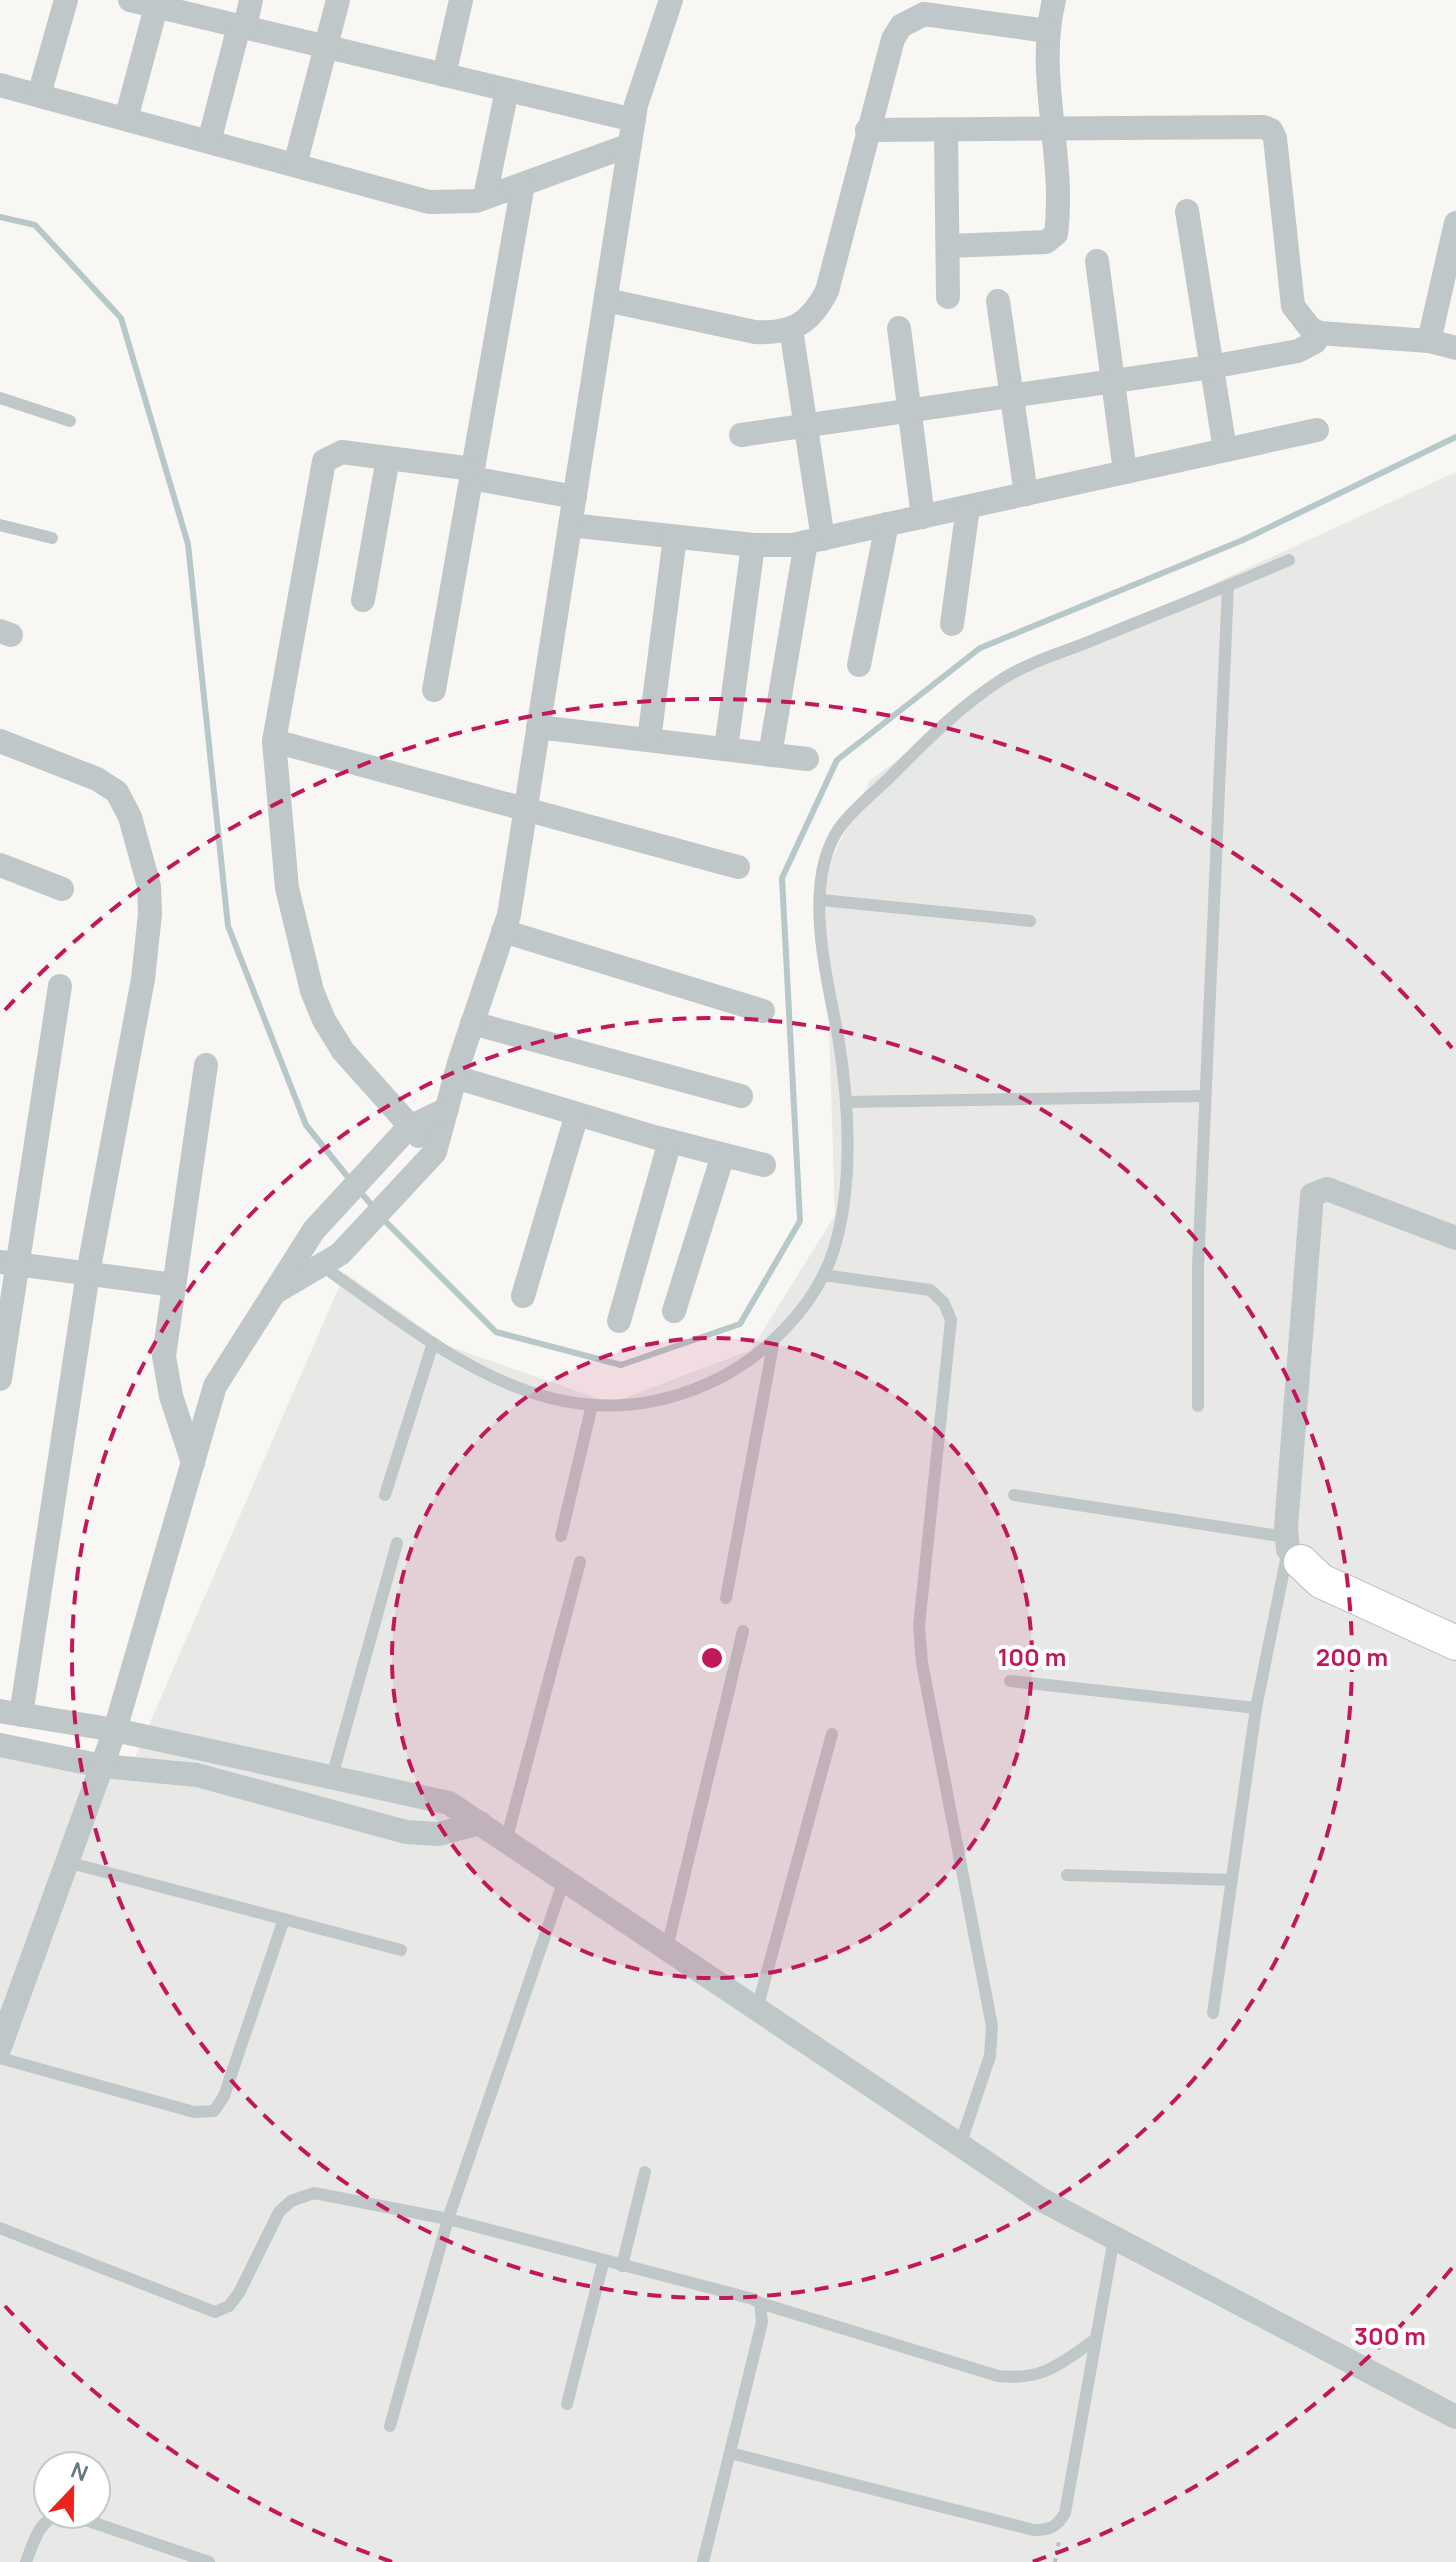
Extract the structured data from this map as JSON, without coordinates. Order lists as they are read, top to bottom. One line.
{"north":"top","rings":["100 m","200 m","300 m"]}
